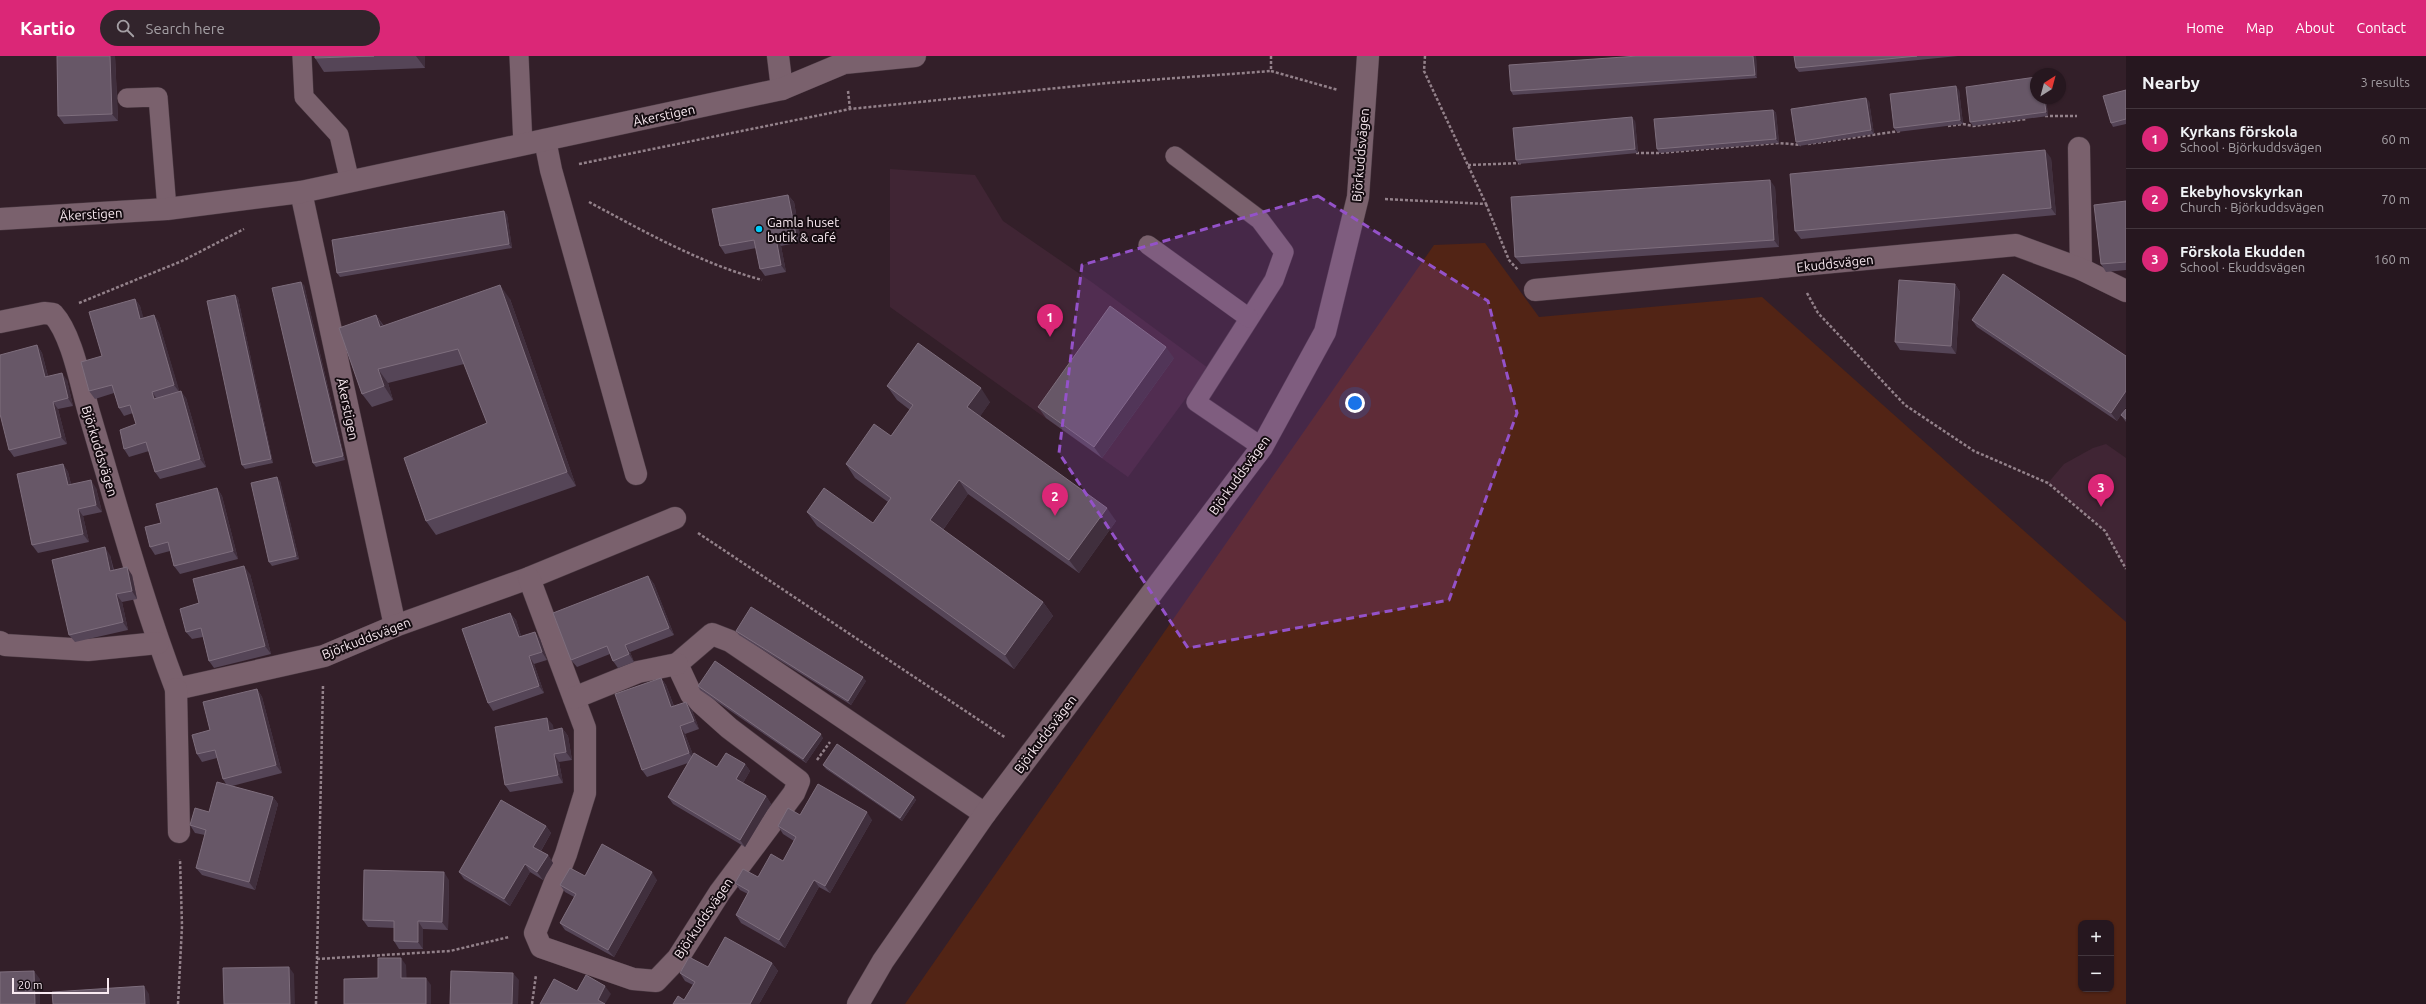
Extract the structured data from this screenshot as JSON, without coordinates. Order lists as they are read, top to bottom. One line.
{"streets":{"street":["Åkerstigen","Björkuddsvägen","Ekuddsvägen"]},"crossings":[["Åkerstigen","Björkuddsvägen"]],"places":["Gamla huset butik & café"],"scale_bar":"20 m","north":"top right","page":{"header":"Kartio","search":"Search here","nav":["Home","Map","About","Contact"],"heading":["Nearby","3 results"],"list":[{"mark":"1","name":"Kyrkans förskola","note":"School · Björkuddsvägen","value":"60 m"},{"mark":"2","name":"Ekebyhovskyrkan","note":"Church · Björkuddsvägen","value":"70 m"},{"mark":"3","name":"Förskola Ekudden","note":"School · Ekuddsvägen","value":"160 m"}],"pins":["1","3","2"],"map_buttons":["+","−"],"scale":"20 m"}}
